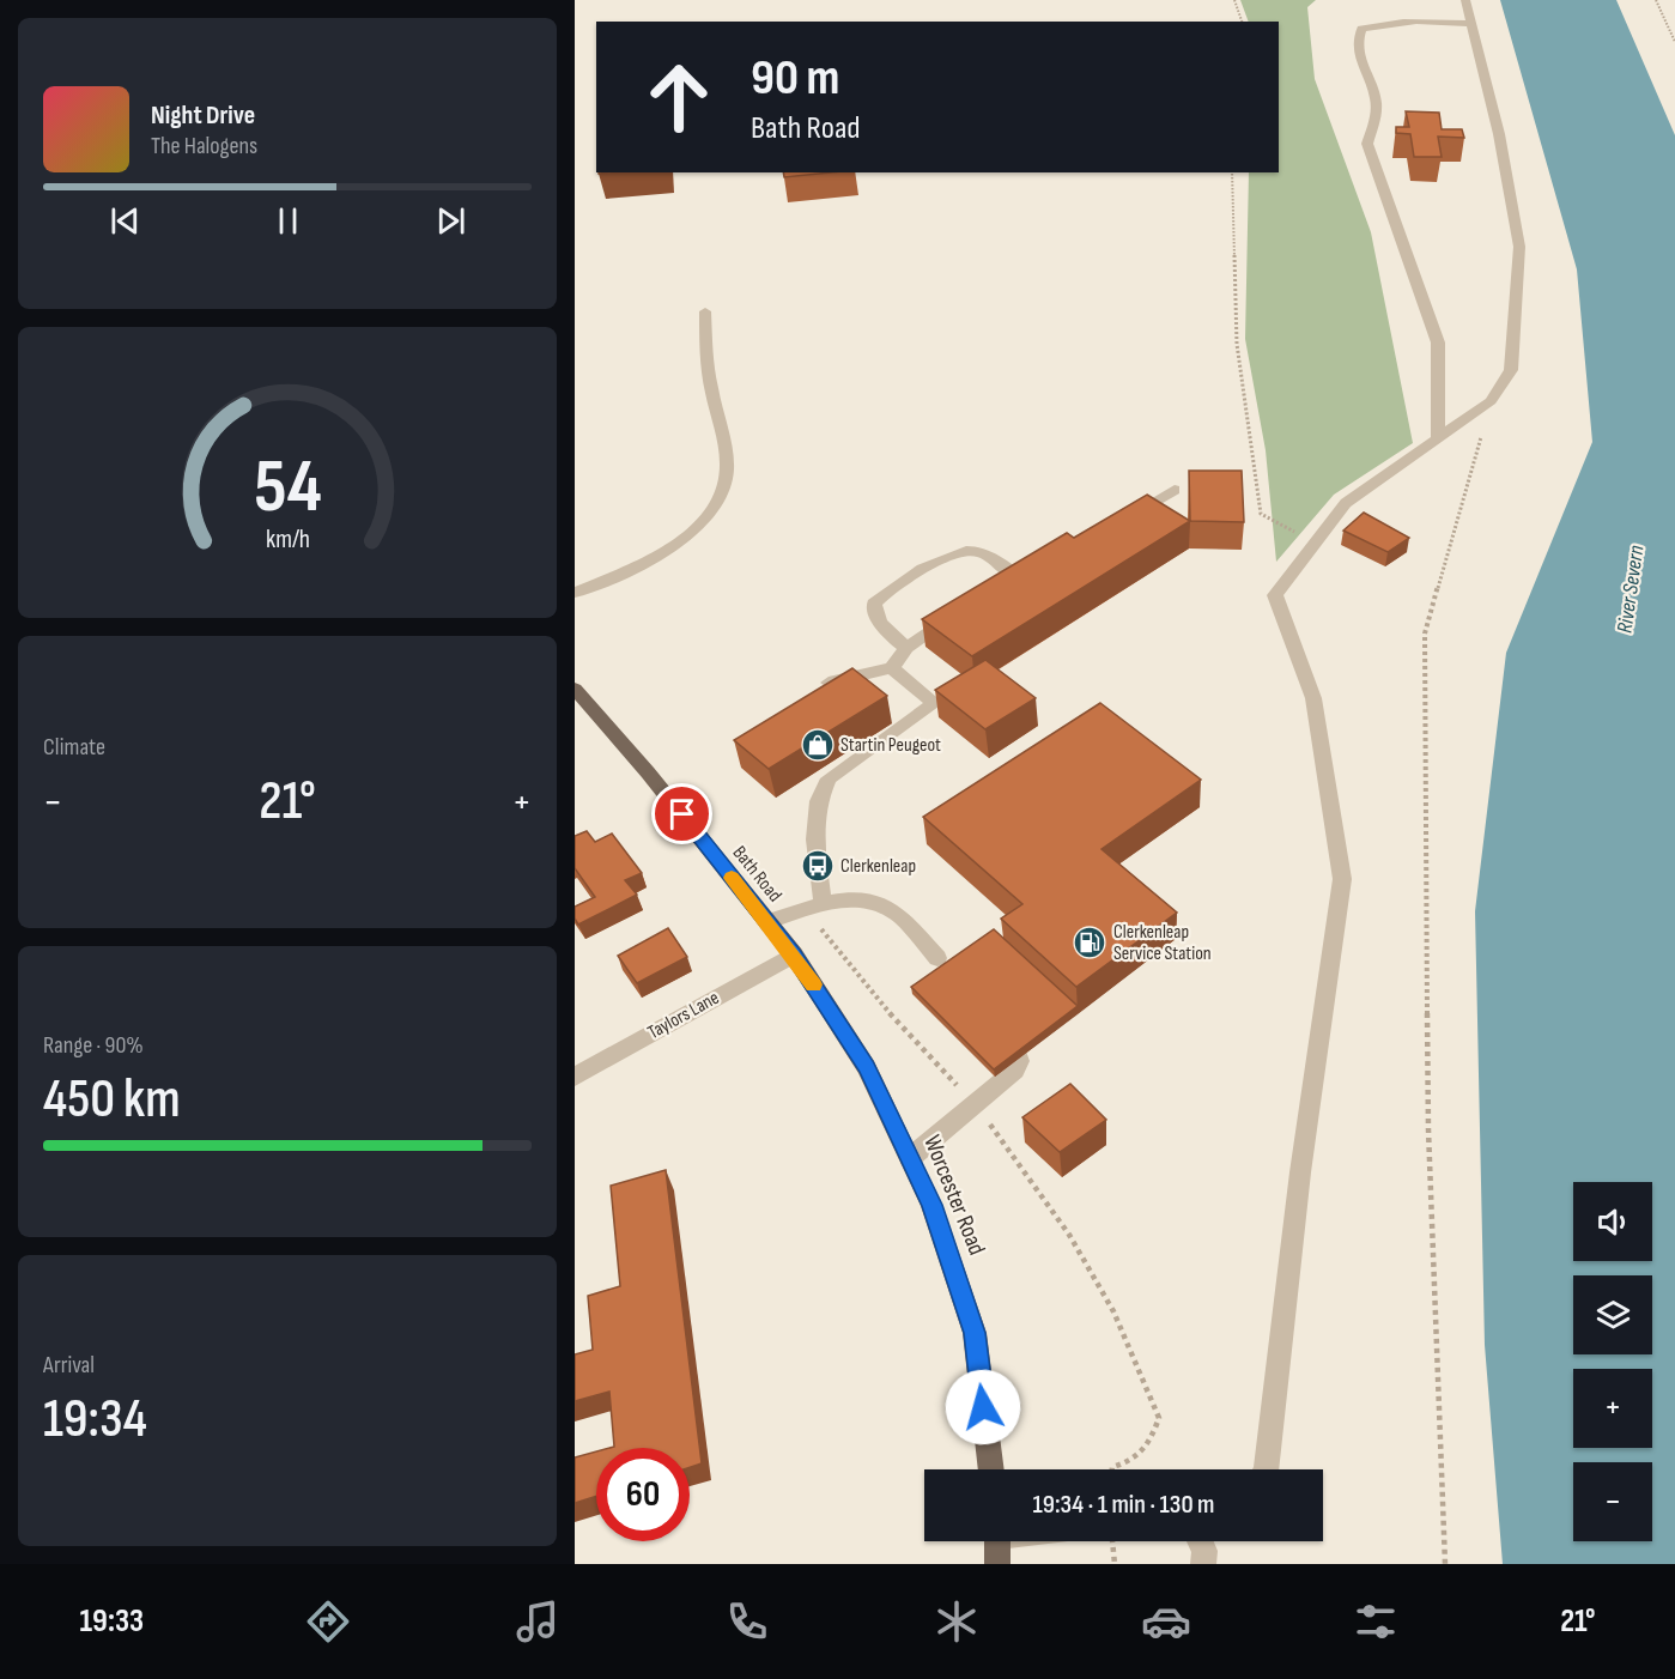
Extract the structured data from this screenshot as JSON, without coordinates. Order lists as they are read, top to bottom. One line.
{"streets":{"main road":["Bath Road","Worcester Road"],"street":["Taylors Lane"]},"crossings":[["Bath Road","Taylors Lane"],["Bath Road","Worcester Road"],["Taylors Lane","Worcester Road"]],"water":["River Severn"],"places":{"shop":["Startin Peugeot"],"bus stop":["Clerkenleap"],"fuel station":["Clerkenleap Service Station"]},"page":{"turn":["90 m","Bath Road"],"song":["Night Drive","The Halogens"],"tile":["Climate",["Range · 90%","450 km"],["Arrival","19:34"]],"heat":["−","21°","+"],"map_buttons":["+","−"],"limit":"60","trip":"19:34 · 1 min · 130 m","tabs":["19:33","21°"],"gauge":["54","km/h"]}}
